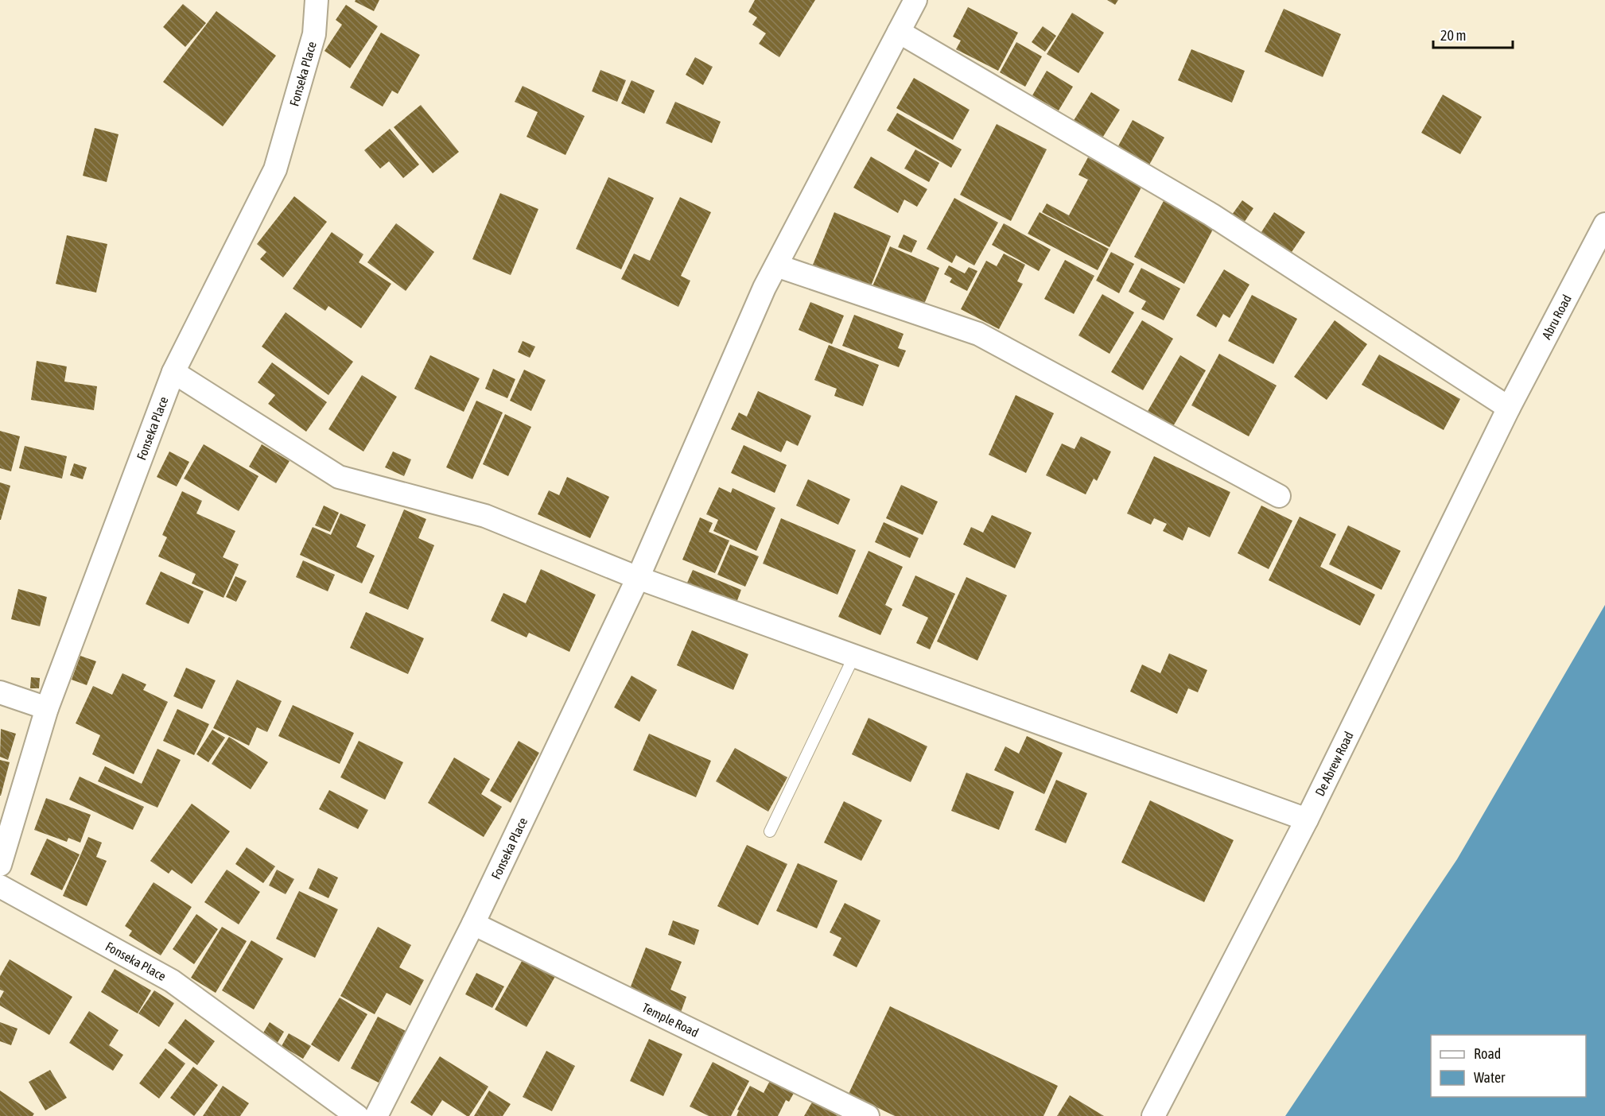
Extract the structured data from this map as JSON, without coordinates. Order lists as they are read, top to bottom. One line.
{"streets":{"street":["Fonseka Place","Abru Road","De Abrew Road","Temple Road"]},"crossings":[["Fonseka Place","Temple Road"],["Abru Road","De Abrew Road"]],"legend":["Road","Water"],"scale_bar":"20 m"}
